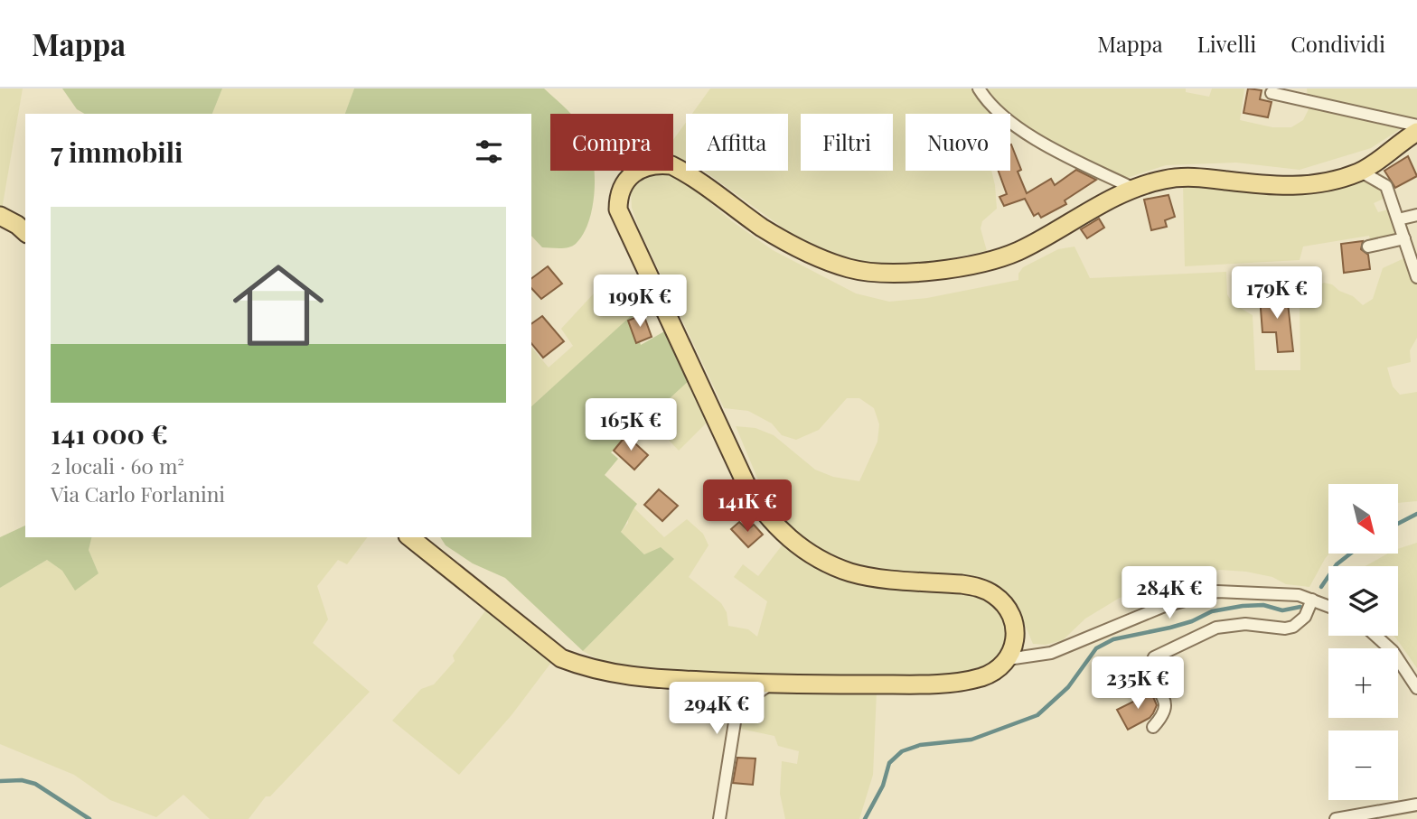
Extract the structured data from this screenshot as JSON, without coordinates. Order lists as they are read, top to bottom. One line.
{"north":"bottom right","page":{"header":"Mappa","nav":["Mappa","Livelli","Condividi"],"chip":["Compra","Affitta","Filtri","Nuovo"],"heading":"7 immobili","list":[{"name":"141 000 €","note":"2 locali · 60 m² · Via Carlo Forlanini"}],"price":["179K €","199K €","165K €","141K €","284K €","235K €","294K €"],"map_buttons":["+","−"]}}
